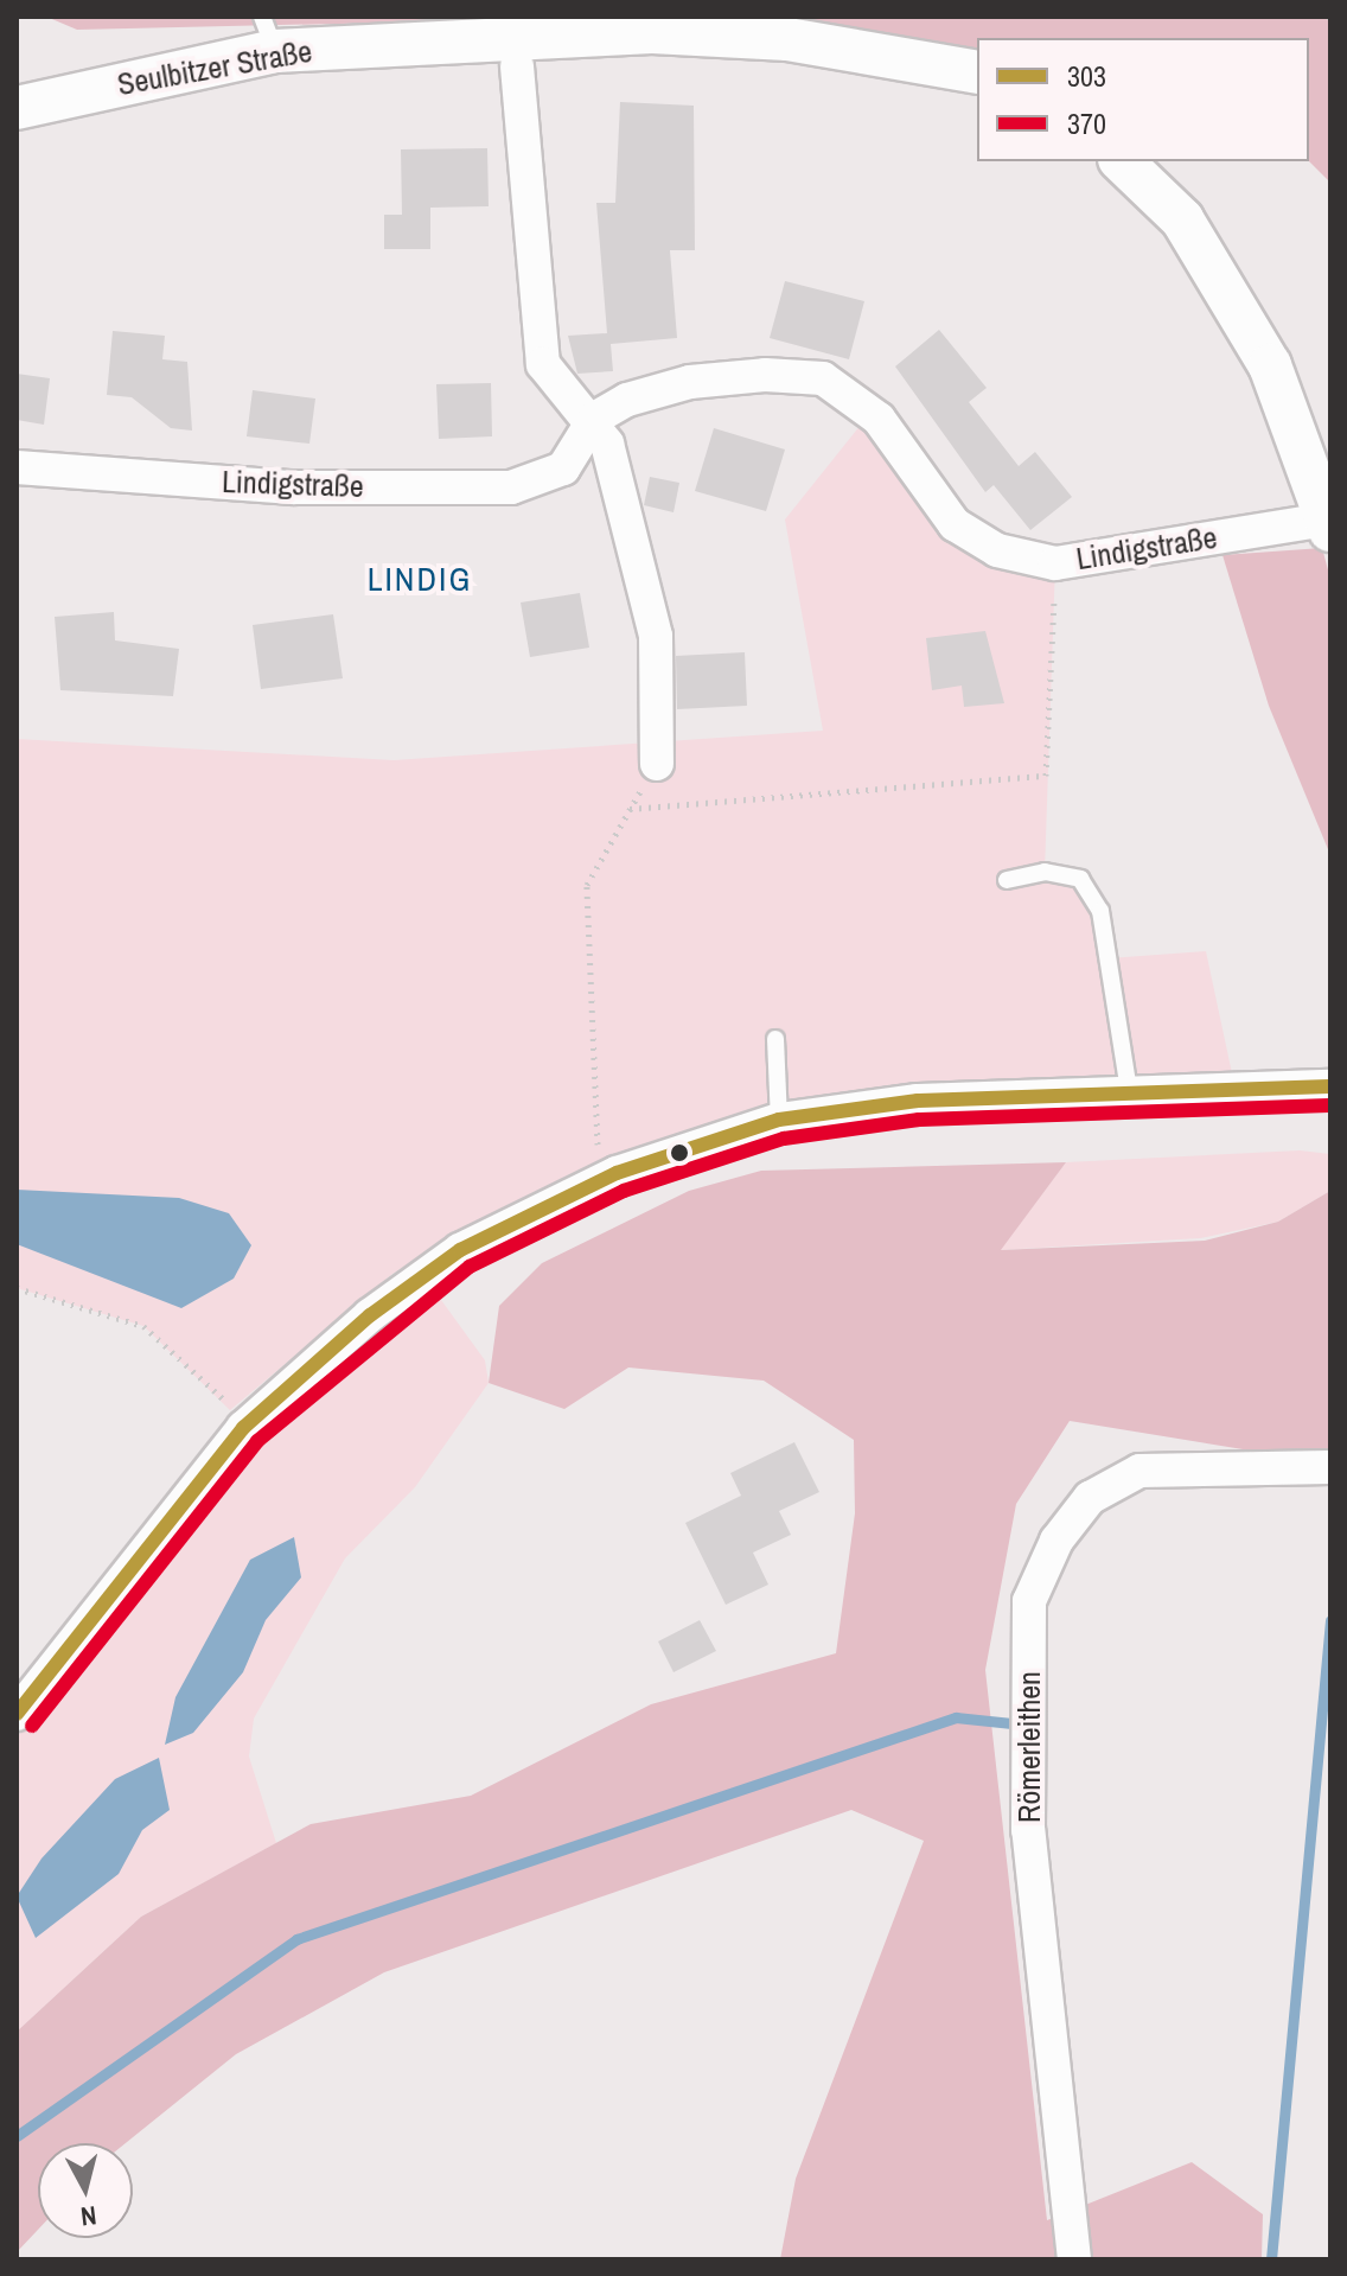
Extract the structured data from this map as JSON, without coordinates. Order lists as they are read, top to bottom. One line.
{"streets":{"street":["Seulbitzer Straße","Lindigstraße","Römerleithen"]},"districts":["LINDIG"],"lines":["transit line 303","transit line 370"],"legend":["303","370"],"north":"bottom"}
